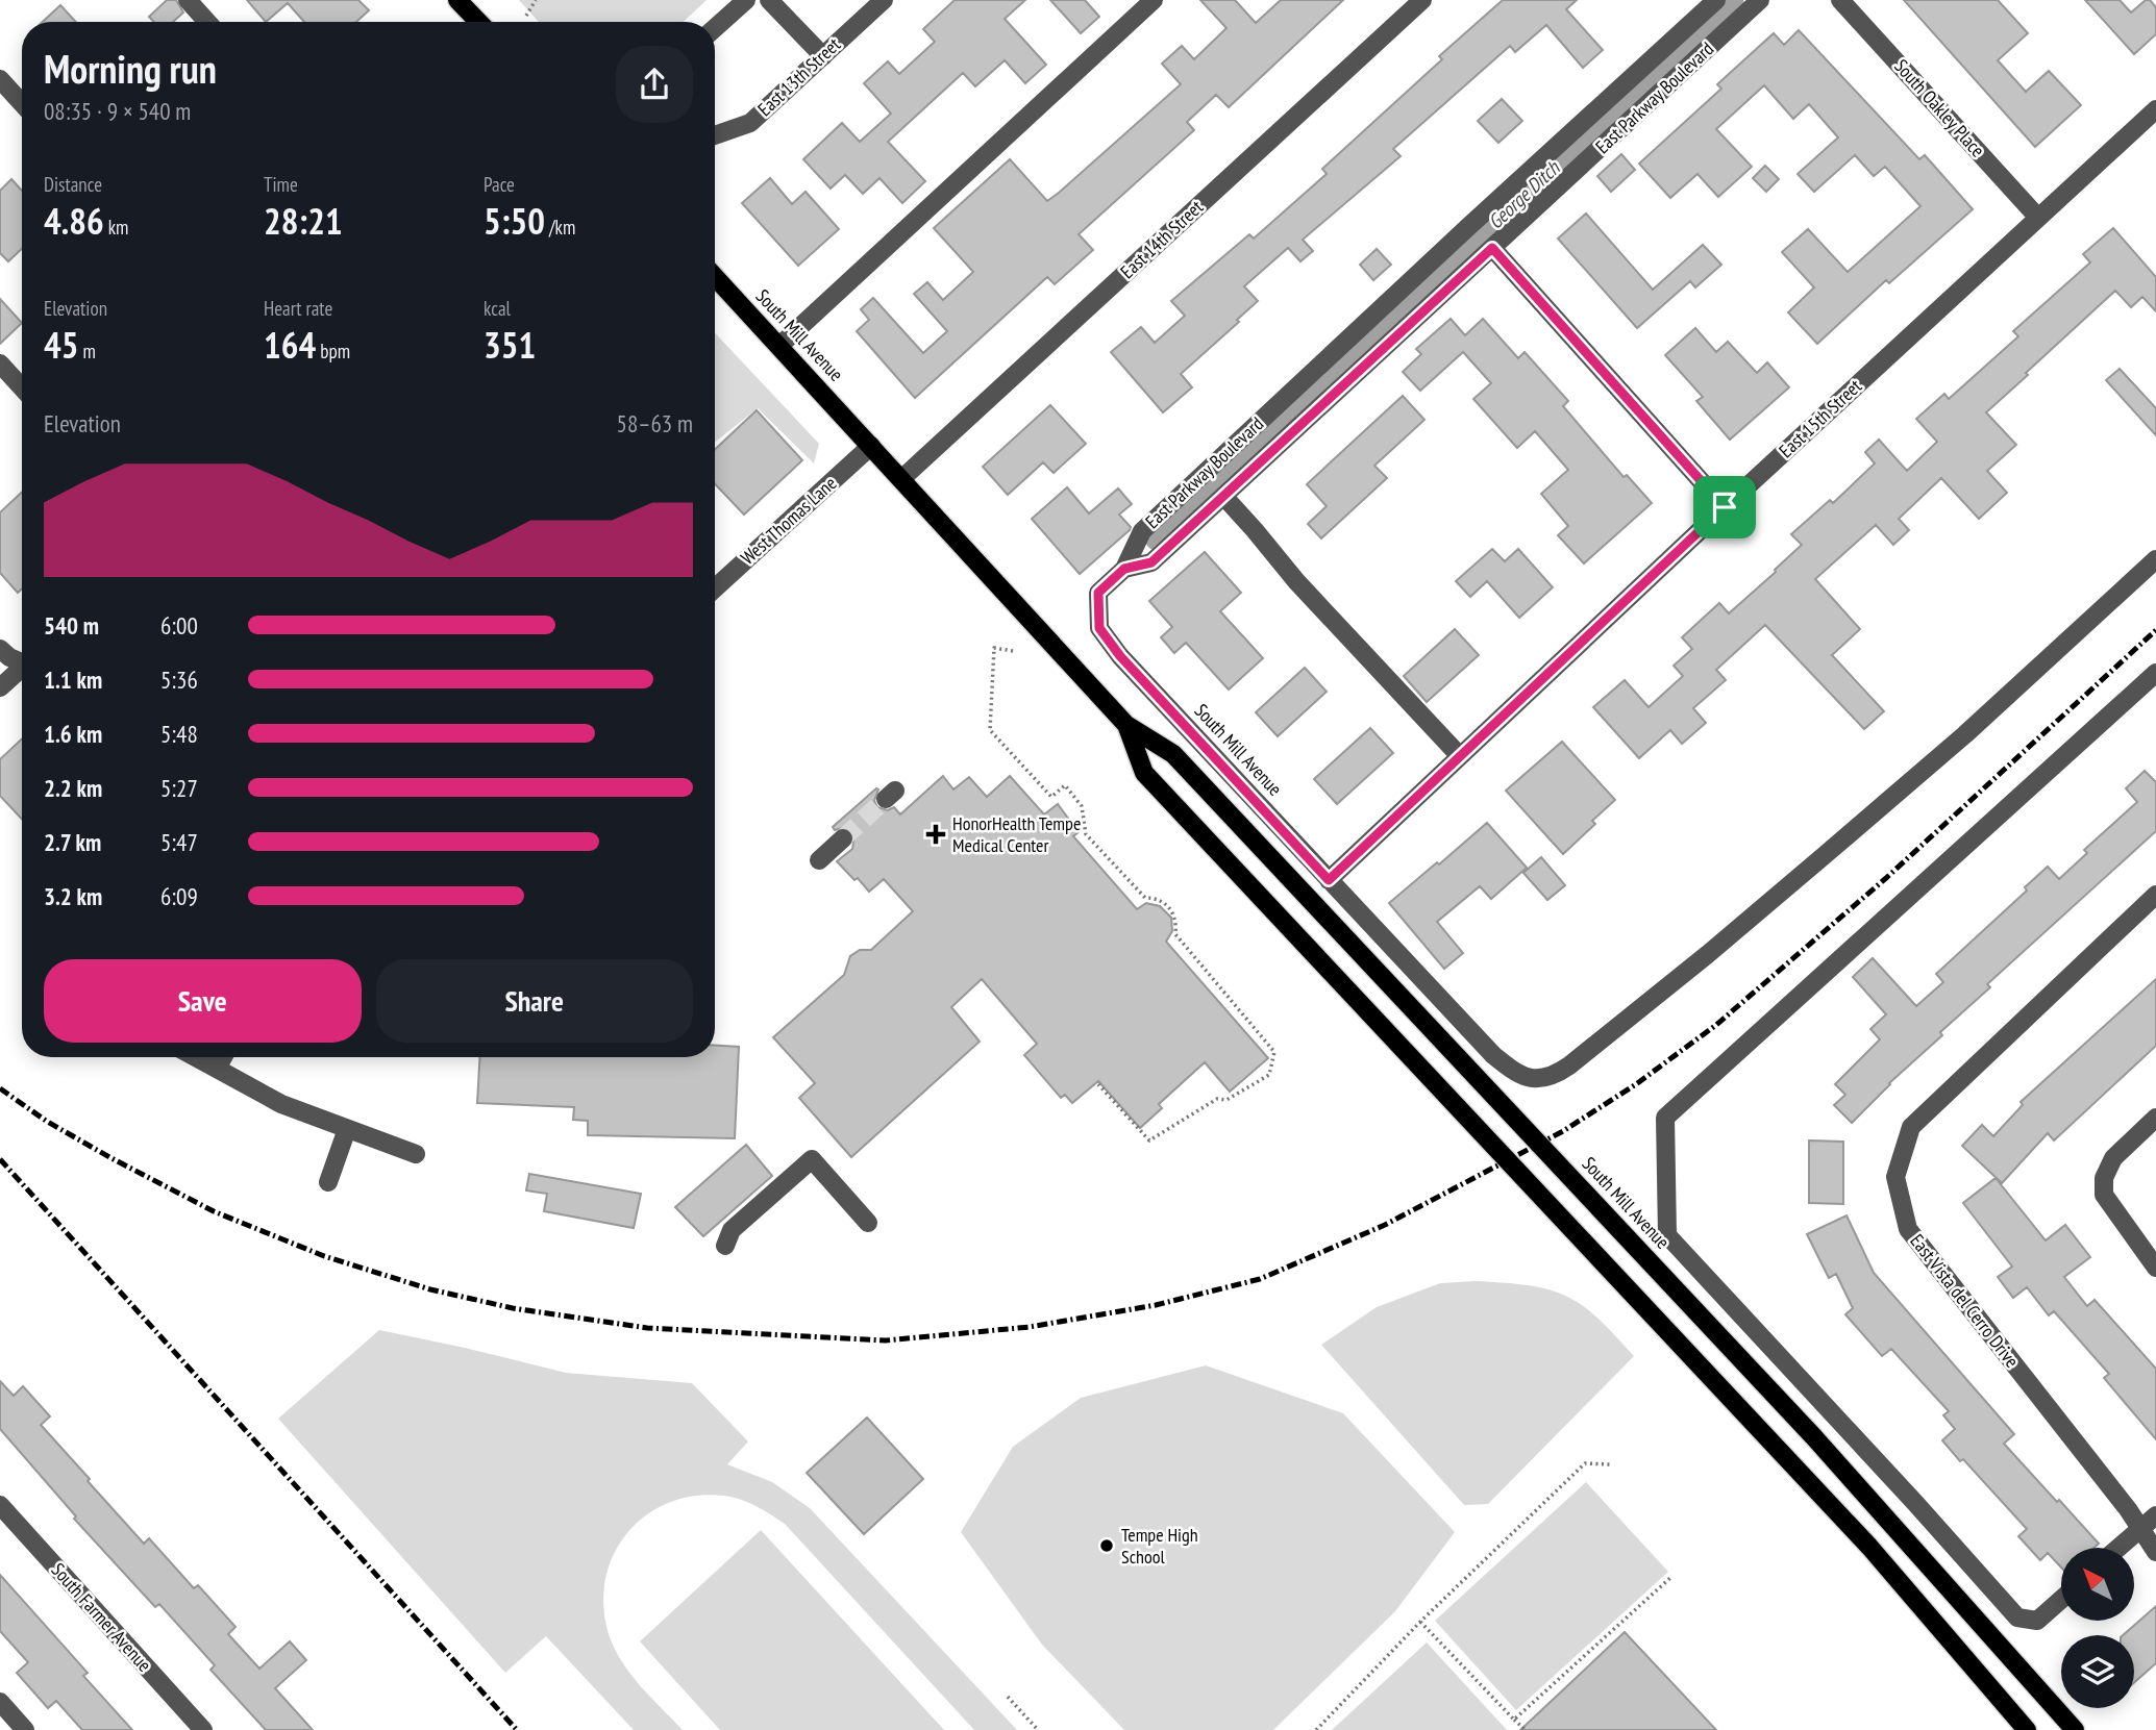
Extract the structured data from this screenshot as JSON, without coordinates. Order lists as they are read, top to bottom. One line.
{"streets":{"main road":["South Mill Avenue"],"street":["East 13th Street","East Parkway Boulevard","South Oakley Place","East 14th Street","East 15th Street","West Thomas Lane","East Vista del Cerro Drive","South Farmer Avenue"]},"crossings":[["East Parkway Boulevard","South Mill Avenue"],["South Oakley Place","East 15th Street"],["East 14th Street","South Mill Avenue"],["South Mill Avenue","East 15th Street"],["South Mill Avenue","West Thomas Lane"]],"water":["George Ditch"],"places":{"health":["HonorHealth Tempe Medical Center"],"other":["Tempe High School"]},"north":"top left","page":{"heading":["Morning run","08:35 · 9 × 540 m"],"stats":[["Distance","4.86 km"],["Time","28:21"],["Pace","5:50 /km"],["Elevation","45 m"],["Heart rate","164 bpm"],["kcal","351"]],"chart":["Elevation","58–63 m"],"list":[{"name":"540 m","note":"6:00"},{"name":"1.1 km","note":"5:36"},{"name":"1.6 km","note":"5:48"},{"name":"2.2 km","note":"5:27"},{"name":"2.7 km","note":"5:47"},{"name":"3.2 km","note":"6:09"}],"buttons":["Save","Share"]}}
